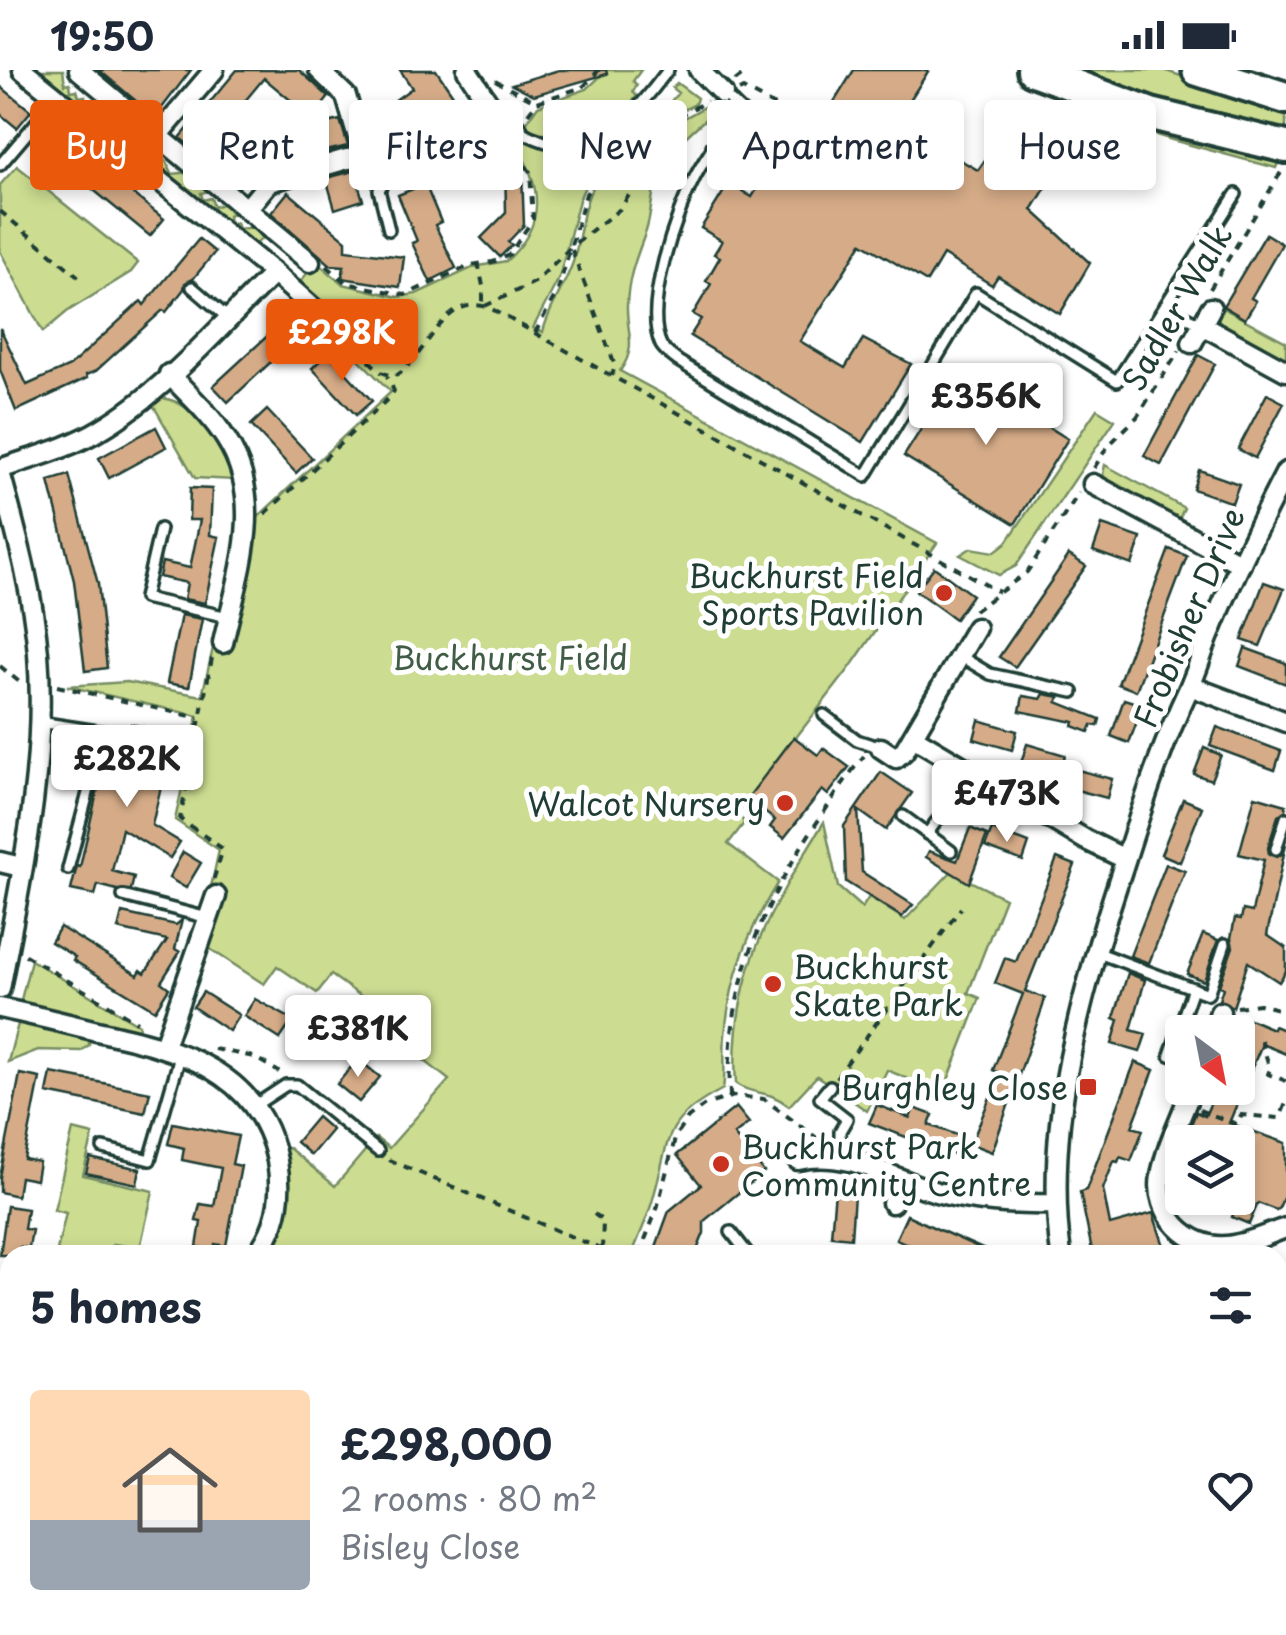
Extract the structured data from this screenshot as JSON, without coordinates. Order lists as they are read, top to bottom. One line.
{"streets":{"street":["Frobisher Drive"],"path":["Sadler Walk"]},"parks":["Buckhurst Field"],"places":{"other":["Buckhurst Field Sports Pavilion","Walcot Nursery","Buckhurst Skate Park","Buckhurst Park Community Centre"],"transit":["Burghley Close"]},"north":"bottom right","page":{"status":"19:50","chip":["Buy","Rent","Filters","New","Apartment","House"],"price":["£298K","£356K","£282K","£473K","£381K"],"heading":"5 homes","list":[{"name":"£298,000","note":"2 rooms · 80 m² · Bisley Close"}]}}
